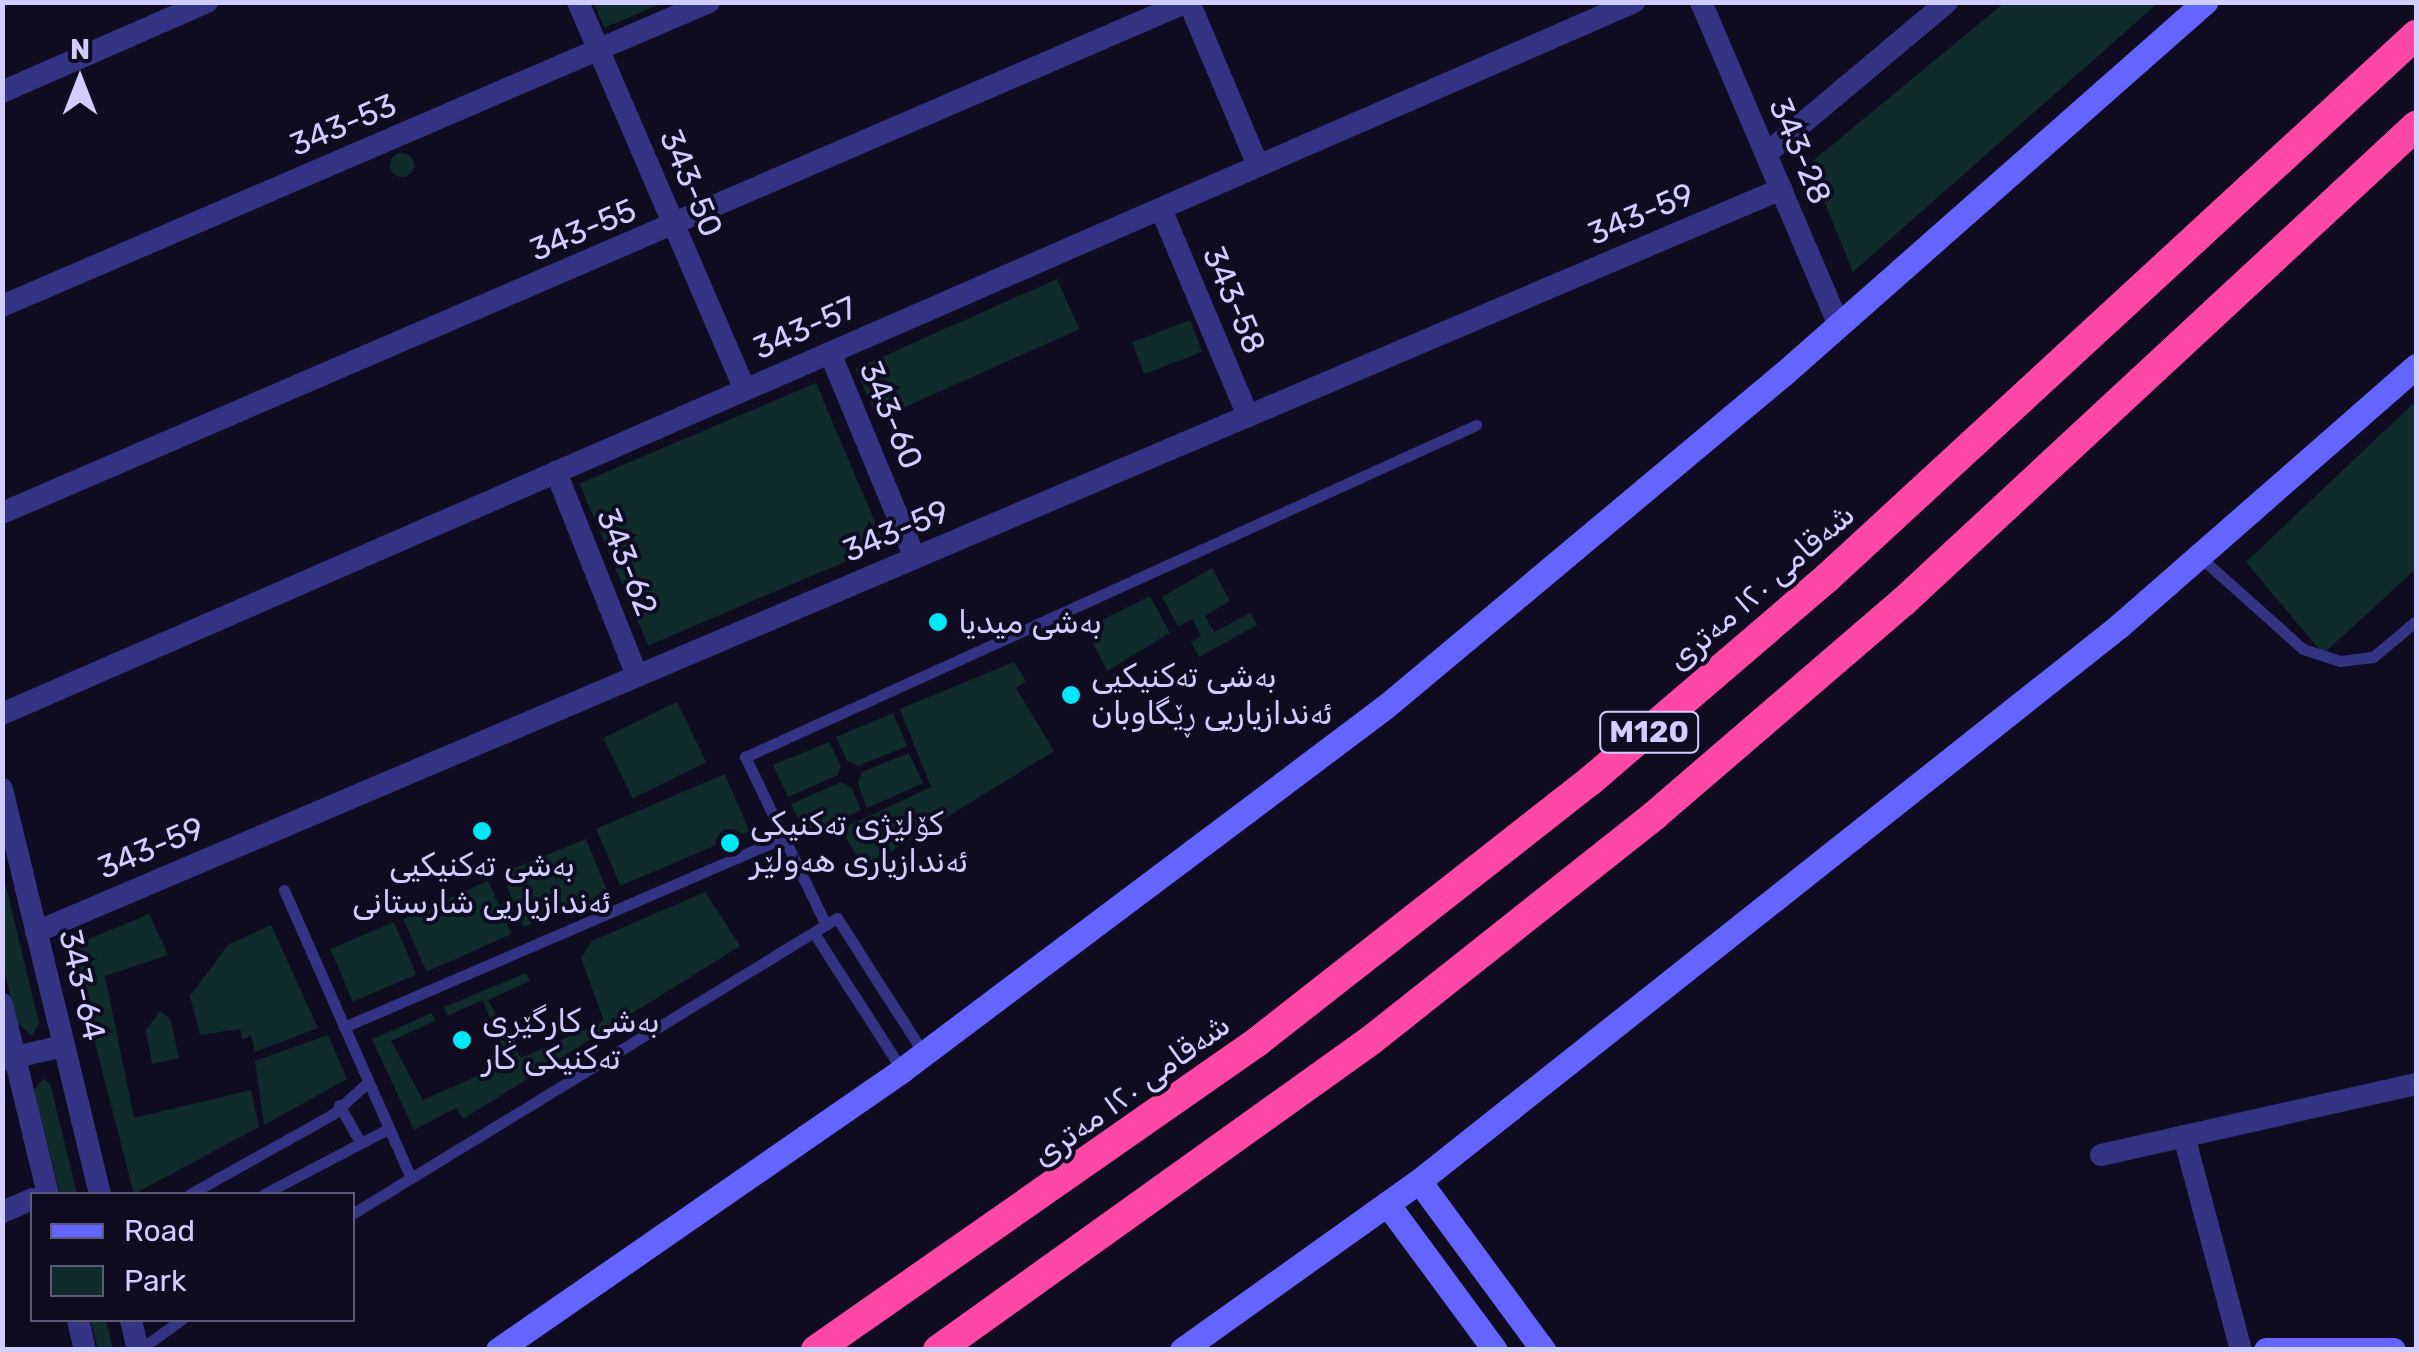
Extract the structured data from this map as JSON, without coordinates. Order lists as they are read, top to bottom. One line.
{"streets":{"highway":["شەقامی ١٢٠ مەتری","M120"],"street":["343-53","343-28","343-50","343-59","343-55","343-58","343-57","343-60","343-62","343-64"]},"crossings":[["343-53","343-50"],["343-28","343-59"],["343-50","343-55"],["343-50","343-57"],["343-59","343-58"],["343-59","343-60"],["343-59","343-62"],["343-59","343-64"],["343-58","343-57"],["343-57","343-60"],["343-57","343-62"]],"places":["بەشی میدیا","بەشی تەکنیکیی ئەندازیاریی ڕێگاوبان","بەشی تەکنیکیی ئەندازیاریی شارستانی","کۆلێژی تەکنیکی ئەندازیاری هەولێر","بەشی کارگێڕی تەکنیکی کار"],"legend":["Road","Park"],"north":"top"}
